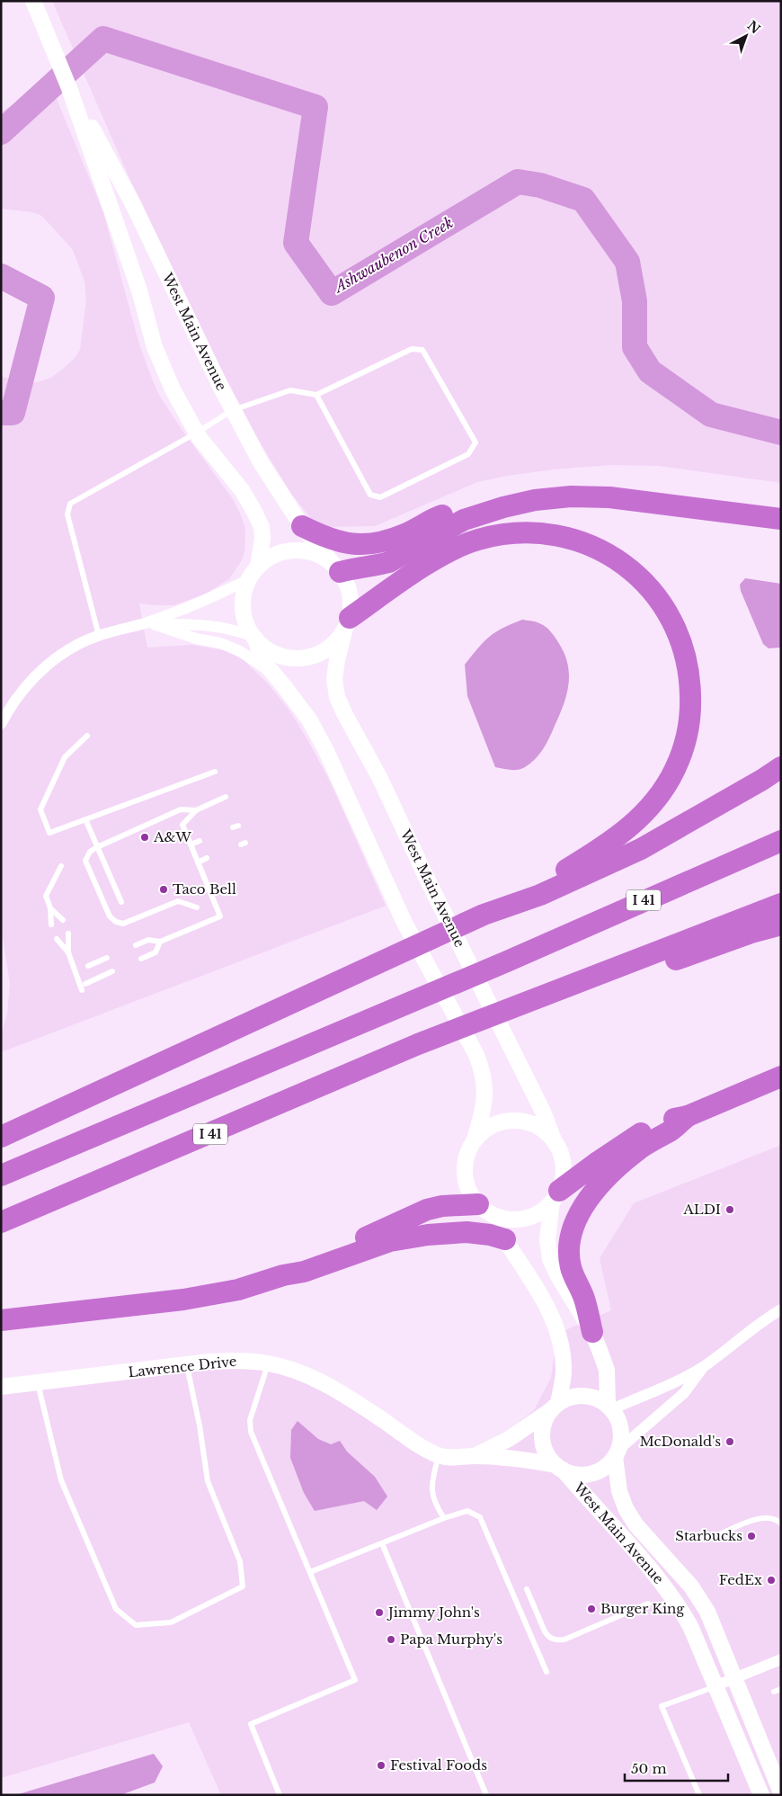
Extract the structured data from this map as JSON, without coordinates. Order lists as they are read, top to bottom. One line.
{"streets":{"highway":["I 41"],"main road":["West Main Avenue","Lawrence Drive"]},"crossings":[["West Main Avenue","Lawrence Drive"]],"water":["Ashwaubenon Creek"],"places":["A&W","Taco Bell","ALDI","McDonald's","Starbucks","FedEx","Burger King","Jimmy John's","Papa Murphy's","Festival Foods"],"scale_bar":"50 m","north":"top right"}
